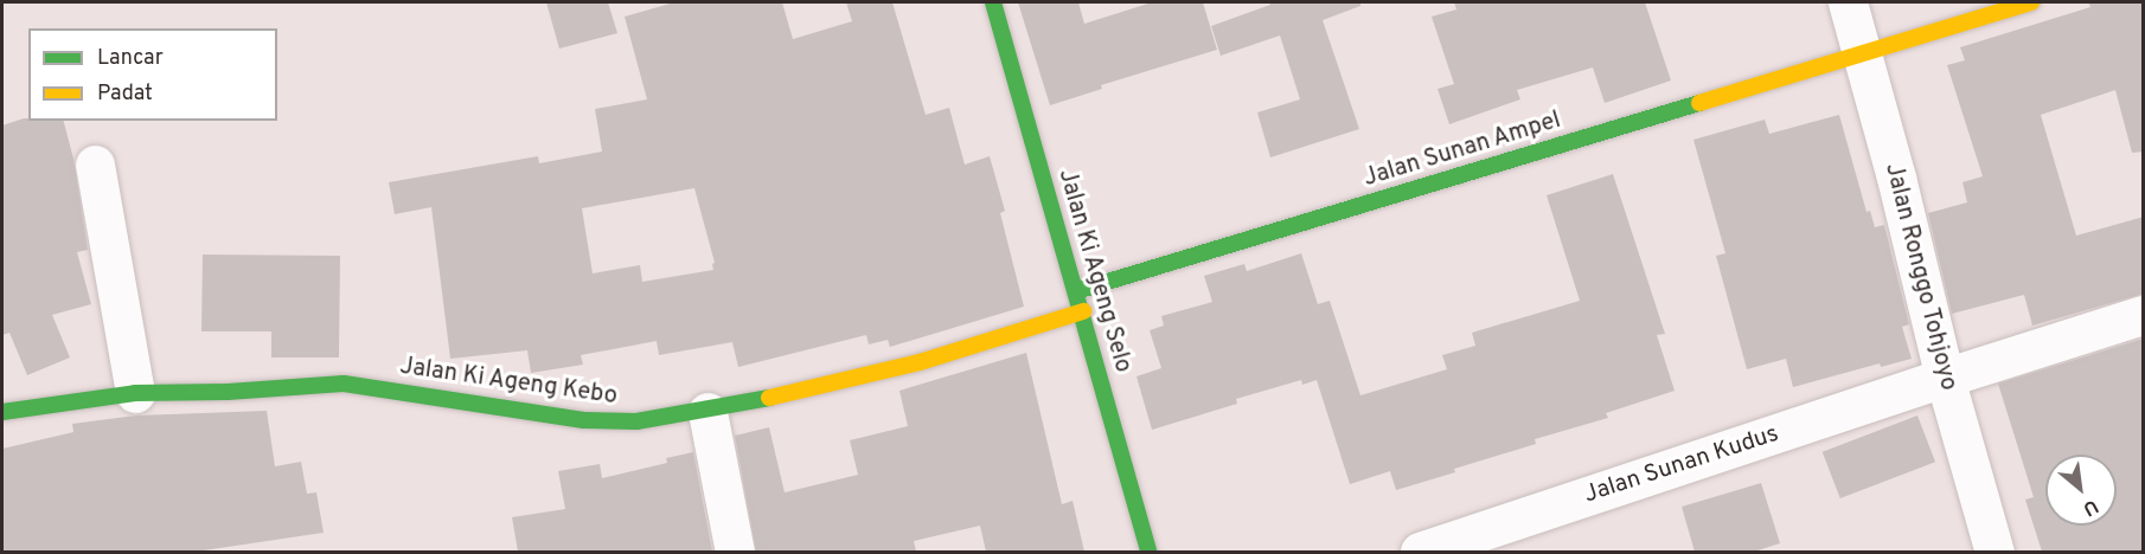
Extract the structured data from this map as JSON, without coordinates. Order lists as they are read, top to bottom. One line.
{"streets":{"street":["Jalan Sunan Ampel","Jalan Ki Ageng Selo","Jalan Ronggo Tohjoyo","Jalan Ki Ageng Kebo","Jalan Sunan Kudus"]},"crossings":[["Jalan Sunan Ampel","Jalan Ki Ageng Selo"],["Jalan Sunan Ampel","Jalan Ronggo Tohjoyo"],["Jalan Ki Ageng Selo","Jalan Ki Ageng Kebo"],["Jalan Ronggo Tohjoyo","Jalan Sunan Kudus"]],"legend":["Lancar","Padat"],"north":"bottom right"}
